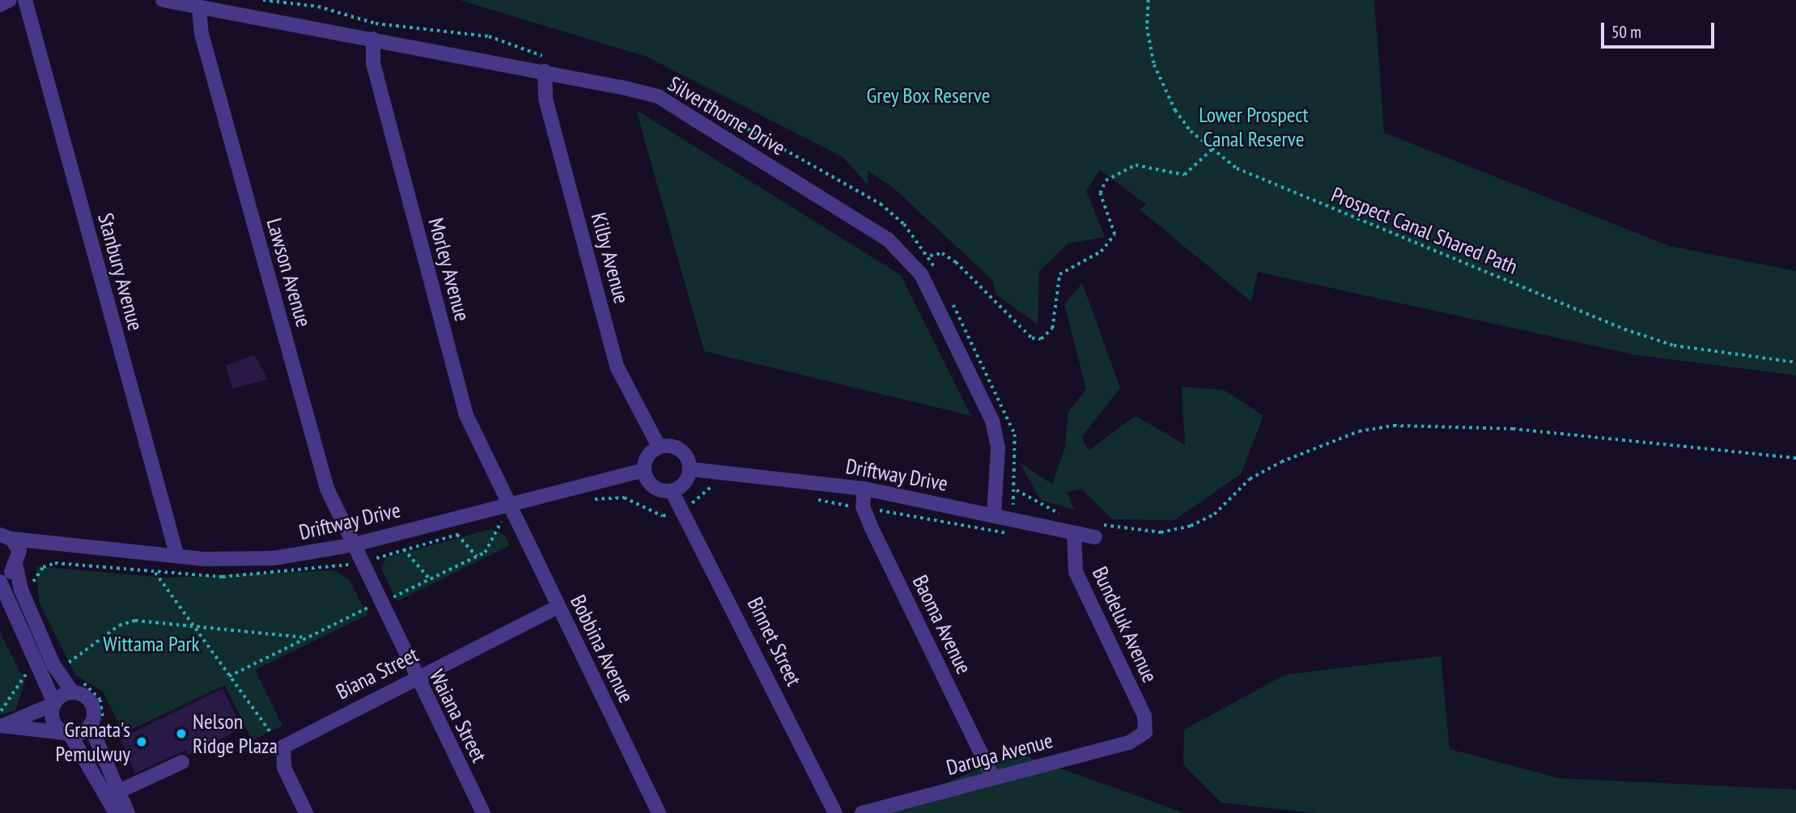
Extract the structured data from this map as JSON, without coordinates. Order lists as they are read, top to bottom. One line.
{"streets":{"street":["Silverthorne Drive","Kilby Avenue","Morley Avenue","Stanbury Avenue","Lawson Avenue","Driftway Drive","Baoma Avenue","Bundeluk Avenue","Binnet Street","Bobbina Avenue","Biana Street","Waiana Street","Daruga Avenue"],"path":["Prospect Canal Shared Path"]},"crossings":[["Silverthorne Drive","Kilby Avenue"],["Silverthorne Drive","Morley Avenue"],["Silverthorne Drive","Lawson Avenue"],["Silverthorne Drive","Driftway Drive"],["Kilby Avenue","Driftway Drive"],["Kilby Avenue","Binnet Street"],["Morley Avenue","Driftway Drive"],["Morley Avenue","Bobbina Avenue"],["Stanbury Avenue","Driftway Drive"],["Lawson Avenue","Driftway Drive"],["Lawson Avenue","Waiana Street"],["Driftway Drive","Baoma Avenue"],["Driftway Drive","Bundeluk Avenue"],["Driftway Drive","Binnet Street"],["Driftway Drive","Bobbina Avenue"],["Driftway Drive","Waiana Street"],["Baoma Avenue","Daruga Avenue"],["Bundeluk Avenue","Daruga Avenue"],["Bobbina Avenue","Biana Street"],["Biana Street","Waiana Street"]],"parks":["Grey Box Reserve","Lower Prospect Canal Reserve","Wittama Park"],"places":["Nelson Ridge Plaza","Granata's Pemulwuy"],"scale_bar":"50 m"}
